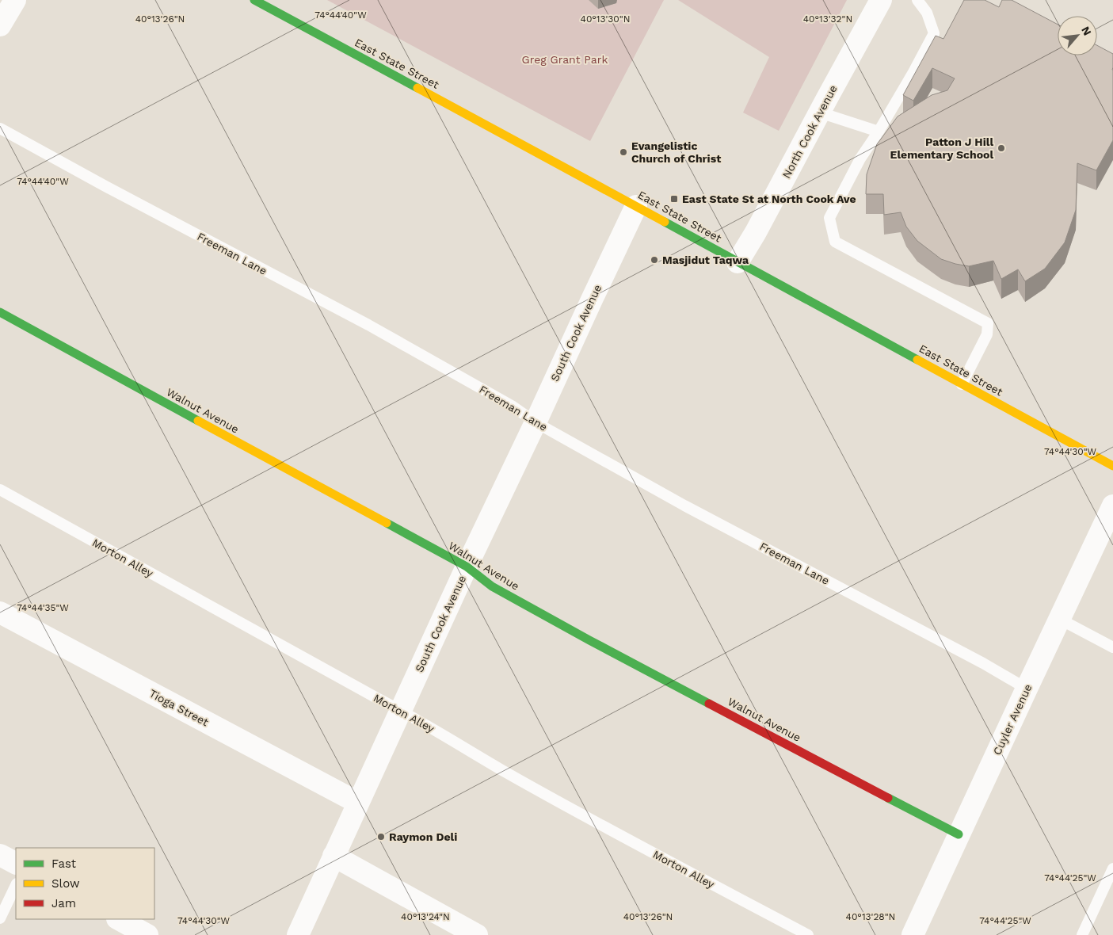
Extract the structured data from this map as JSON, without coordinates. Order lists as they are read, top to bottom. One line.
{"streets":{"street":["East State Street","North Cook Avenue","South Cook Avenue","Walnut Avenue","Tioga Street","Cuyler Avenue"],"lane":["Freeman Lane","Morton Alley"]},"crossings":[["East State Street","North Cook Avenue"],["East State Street","South Cook Avenue"],["Freeman Lane","South Cook Avenue"],["Freeman Lane","Cuyler Avenue"],["South Cook Avenue","Walnut Avenue"],["South Cook Avenue","Morton Alley"],["South Cook Avenue","Tioga Street"],["Walnut Avenue","Cuyler Avenue"]],"parks":["Greg Grant Park"],"places":{"other":["Patton J Hill Elementary School","Evangelistic Church of Christ","Masjidut Taqwa","Raymon Deli"],"transit":["East State St at North Cook Ave"]},"legend":["Fast","Slow","Jam"],"north":"top right","coordinates":["74°44'40\"W","40°13'26\"N","40°13'30\"N","40°13'32\"N","74°44'30\"W","74°44'35\"W","74°44'25\"W","40°13'24\"N","40°13'28\"N"]}
